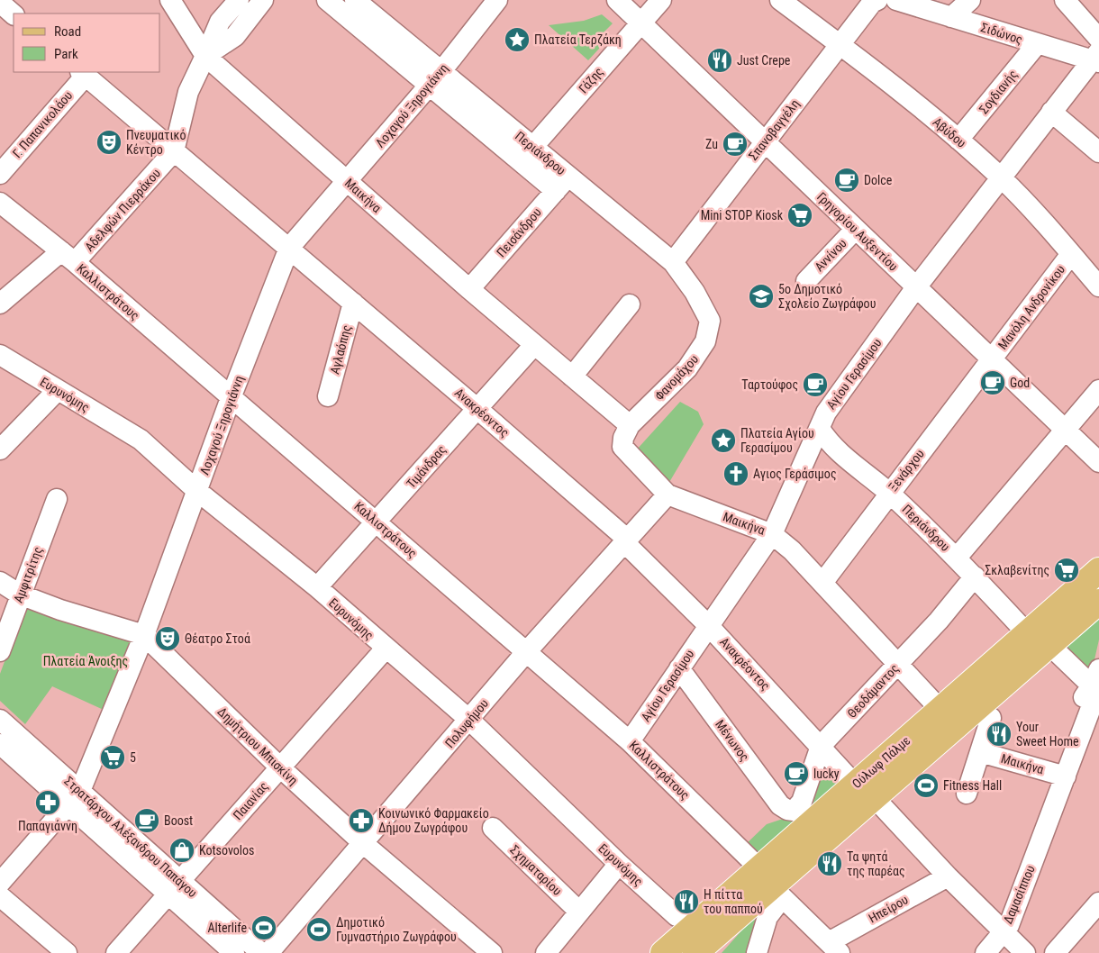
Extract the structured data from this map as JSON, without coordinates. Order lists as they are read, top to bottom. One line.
{"streets":{"main road":["Ούλωφ Πάλμε"],"street":["Σιδώνος","Γάζης","Σογδιανής","Λοχαγού Ξηρογιάννη","Γ. Παπανικολάου","Σπανοβαγγέλη","Αβύδου","Περιάνδρου","Μαικήνα","Αδελφών Πιερράκου","Γρηγορίου Αυξεντίου","Πεισάνδρου","Αννίνου","Καλλιστράτους","Μανόλη Ανδρονίκου","Αγλαόπης","Αγίου Γερασίμου","Φανομάχου","Ευρυνόμης","Ανακρέοντος","Τιμάνδρας","Ξενάρχου","Αμφιτρίτης","Θεοδάμαντος","Πολυφήμου","Μένωνος","Δημήτριου Μπισκίνη","Παιανίας","Στρατάρχου Αλέξανδρου Παπάγου","Σχηματαρίου","Δαμασίππου","Ηπείρου"]},"crossings":[["Σιδώνος","Σογδιανής"],["Σιδώνος","Αγίου Γερασίμου"],["Γάζης","Περιάνδρου"],["Γάζης","Γρηγορίου Αυξεντίου"],["Σογδιανής","Αβύδου"],["Λοχαγού Ξηρογιάννη","Περιάνδρου"],["Λοχαγού Ξηρογιάννη","Μαικήνα"],["Λοχαγού Ξηρογιάννη","Καλλιστράτους"],["Λοχαγού Ξηρογιάννη","Ευρυνόμης"],["Λοχαγού Ξηρογιάννη","Ανακρέοντος"],["Λοχαγού Ξηρογιάννη","Δημήτριου Μπισκίνη"],["Λοχαγού Ξηρογιάννη","Στρατάρχου Αλέξανδρου Παπάγου"],["Γ. Παπανικολάου","Ανακρέοντος"],["Σπανοβαγγέλη","Αβύδου"],["Σπανοβαγγέλη","Περιάνδρου"],["Σπανοβαγγέλη","Γρηγορίου Αυξεντίου"],["Αβύδου","Μανόλη Ανδρονίκου"],["Αβύδου","Αγίου Γερασίμου"],["Περιάνδρου","Πεισάνδρου"],["Περιάνδρου","Αγίου Γερασίμου"],["Περιάνδρου","Φανομάχου"],["Περιάνδρου","Ξενάρχου"],["Περιάνδρου","Θεοδάμαντος"],["Περιάνδρου","Ούλωφ Πάλμε"],["Μαικήνα","Αδελφών Πιερράκου"],["Μαικήνα","Πεισάνδρου"],["Μαικήνα","Αγίου Γερασίμου"],["Μαικήνα","Φανομάχου"],["Μαικήνα","Τιμάνδρας"],["Μαικήνα","Ξενάρχου"],["Μαικήνα","Θεοδάμαντος"],["Μαικήνα","Πολυφήμου"],["Μαικήνα","Ούλωφ Πάλμε"],["Μαικήνα","Δαμασίππου"],["Αδελφών Πιερράκου","Καλλιστράτους"],["Αδελφών Πιερράκου","Ανακρέοντος"],["Γρηγορίου Αυξεντίου","Αννίνου"],["Γρηγορίου Αυξεντίου","Μανόλη Ανδρονίκου"],["Γρηγορίου Αυξεντίου","Αγίου Γερασίμου"],["Γρηγορίου Αυξεντίου","Ξενάρχου"],["Καλλιστράτους","Αγίου Γερασίμου"],["Καλλιστράτους","Τιμάνδρας"],["Καλλιστράτους","Πολυφήμου"],["Καλλιστράτους","Ούλωφ Πάλμε"],["Καλλιστράτους","Ηπείρου"],["Μανόλη Ανδρονίκου","Ξενάρχου"],["Αγλαόπης","Ανακρέοντος"],["Αγίου Γερασίμου","Ανακρέοντος"],["Αγίου Γερασίμου","Μένωνος"],["Ευρυνόμης","Τιμάνδρας"],["Ευρυνόμης","Πολυφήμου"],["Ευρυνόμης","Παιανίας"],["Ανακρέοντος","Τιμάνδρας"],["Ανακρέοντος","Θεοδάμαντος"],["Ανακρέοντος","Πολυφήμου"],["Ανακρέοντος","Ούλωφ Πάλμε"],["Ανακρέοντος","Δαμασίππου"],["Ανακρέοντος","Ηπείρου"],["Αμφιτρίτης","Δημήτριου Μπισκίνη"],["Θεοδάμαντος","Μένωνος"],["Πολυφήμου","Δημήτριου Μπισκίνη"],["Δημήτριου Μπισκίνη","Παιανίας"],["Παιανίας","Στρατάρχου Αλέξανδρου Παπάγου"]],"parks":["Πλατεία Άνοιξης"],"places":{"place":["Πλατεία Τερζάκη","Πλατεία Αγίου Γερασίμου"],"restaurant":["Just Crepe","Your Sweet Home","Τα ψητά της παρέας","Η πίττα του παππού"],"theatre":["Πνευματικό Κέντρο","Θέατρο Στοά"],"cafe":["Zu","Dolce","God","Ταρτούφος","lucky","Boost"],"supermarket":["Mini STOP Kiosk","Σκλαβενίτης","5"],"school or university":["5ο Δημοτικό Σχολείο Ζωγράφου"],"church":["Αγιος Γεράσιμος"],"sports":["Fitness Hall","Alterlife","Δημοτικό Γυμναστήριο Ζωγράφου"],"pharmacy":["Παπαγιάννη","Κοινωνικό Φαρμακείο Δήμου Ζωγράφου"],"shop":["Kotsovolos"]},"legend":["Road","Park"]}
